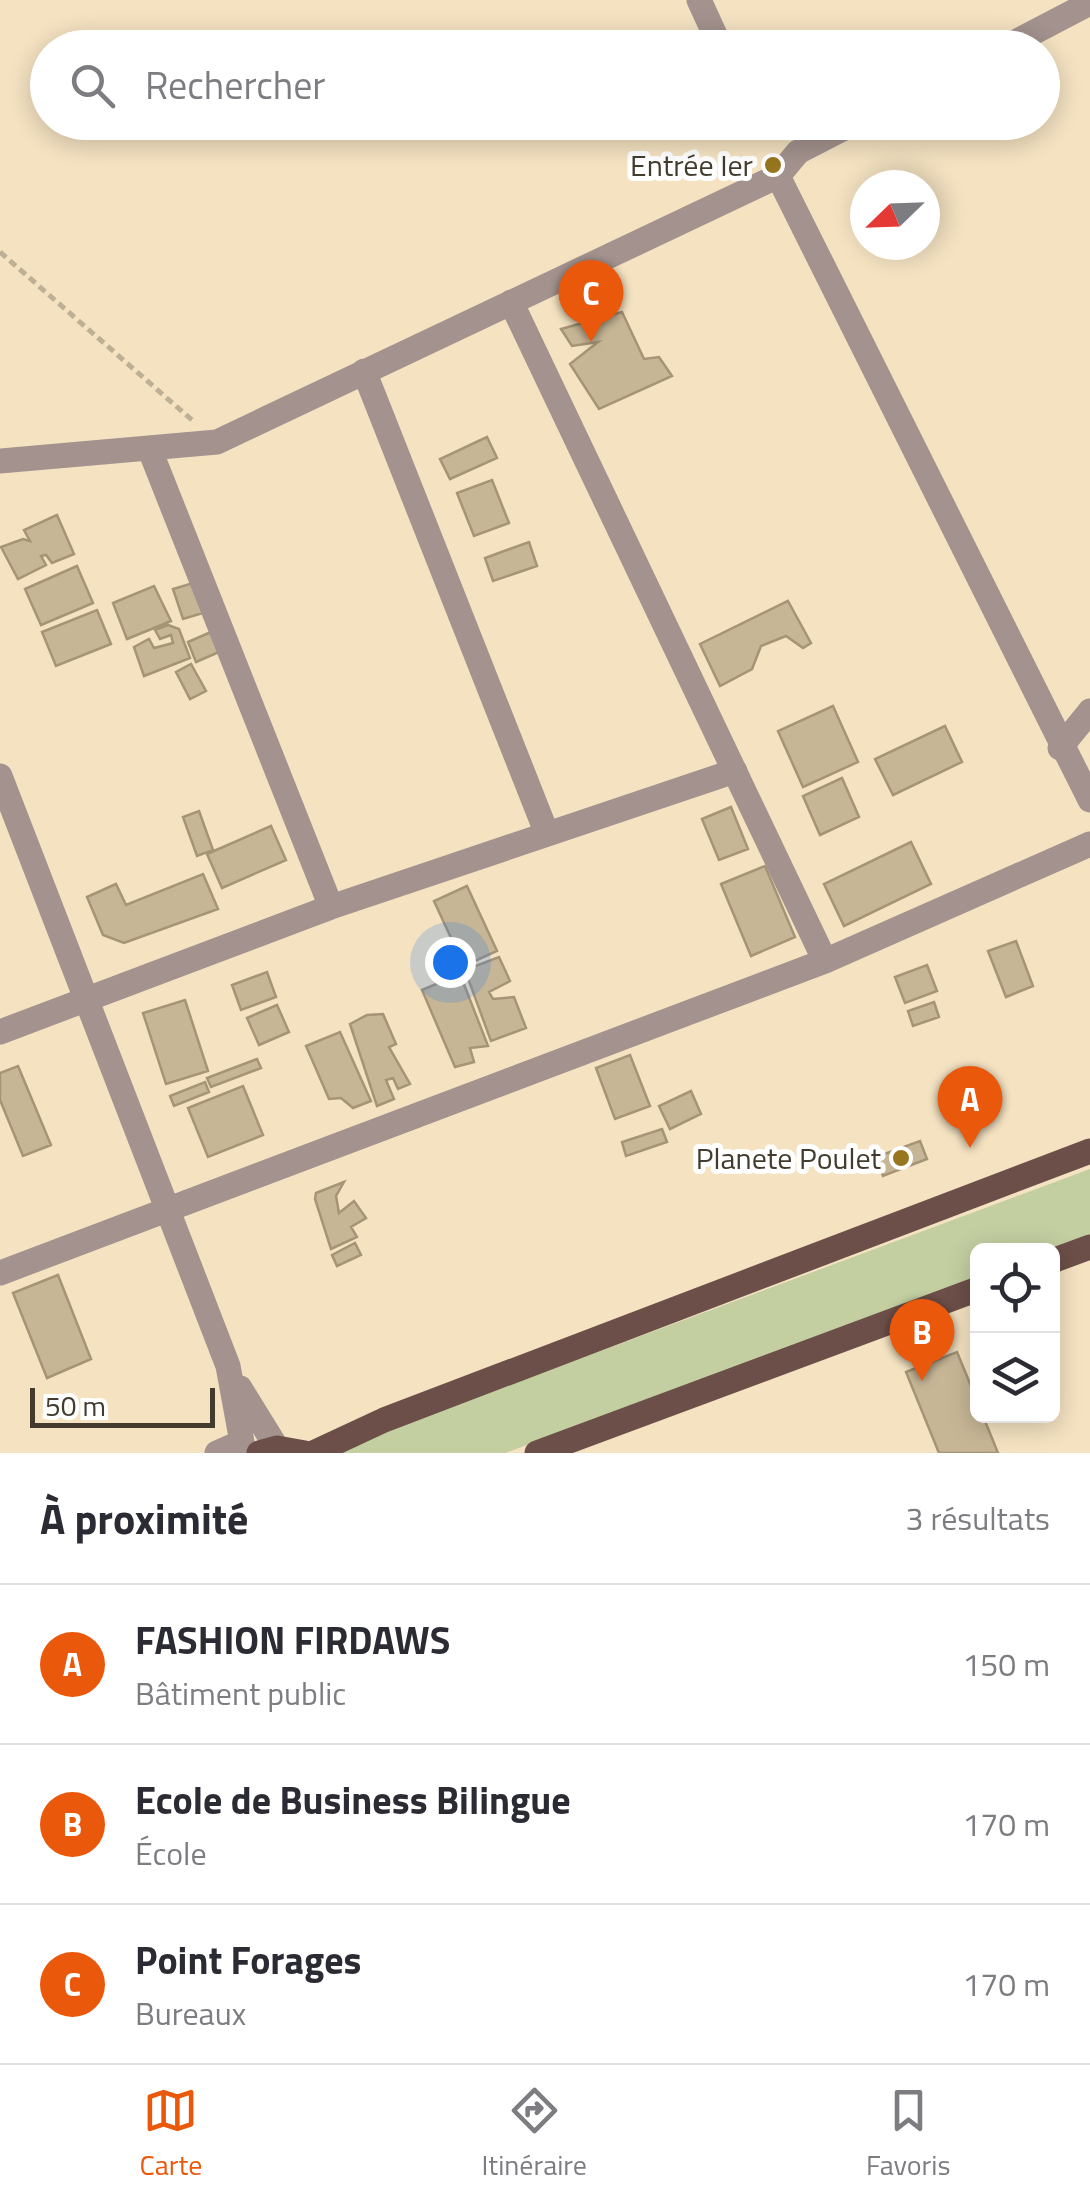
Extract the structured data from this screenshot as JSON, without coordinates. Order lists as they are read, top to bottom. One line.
{"places":["Entrée Ier","Planete Poulet"],"scale_bar":"50 m","north":"bottom left","page":{"search":"Rechercher","pins":["C","A","B"],"scale":"50 m","heading":["À proximité","3 résultats"],"list":[{"mark":"A","name":"FASHION FIRDAWS","note":"Bâtiment public","value":"150 m"},{"mark":"B","name":"Ecole de Business Bilingue","note":"École","value":"170 m"},{"mark":"C","name":"Point Forages","note":"Bureaux","value":"170 m"}],"nav":["Carte","Itinéraire","Favoris"]}}
